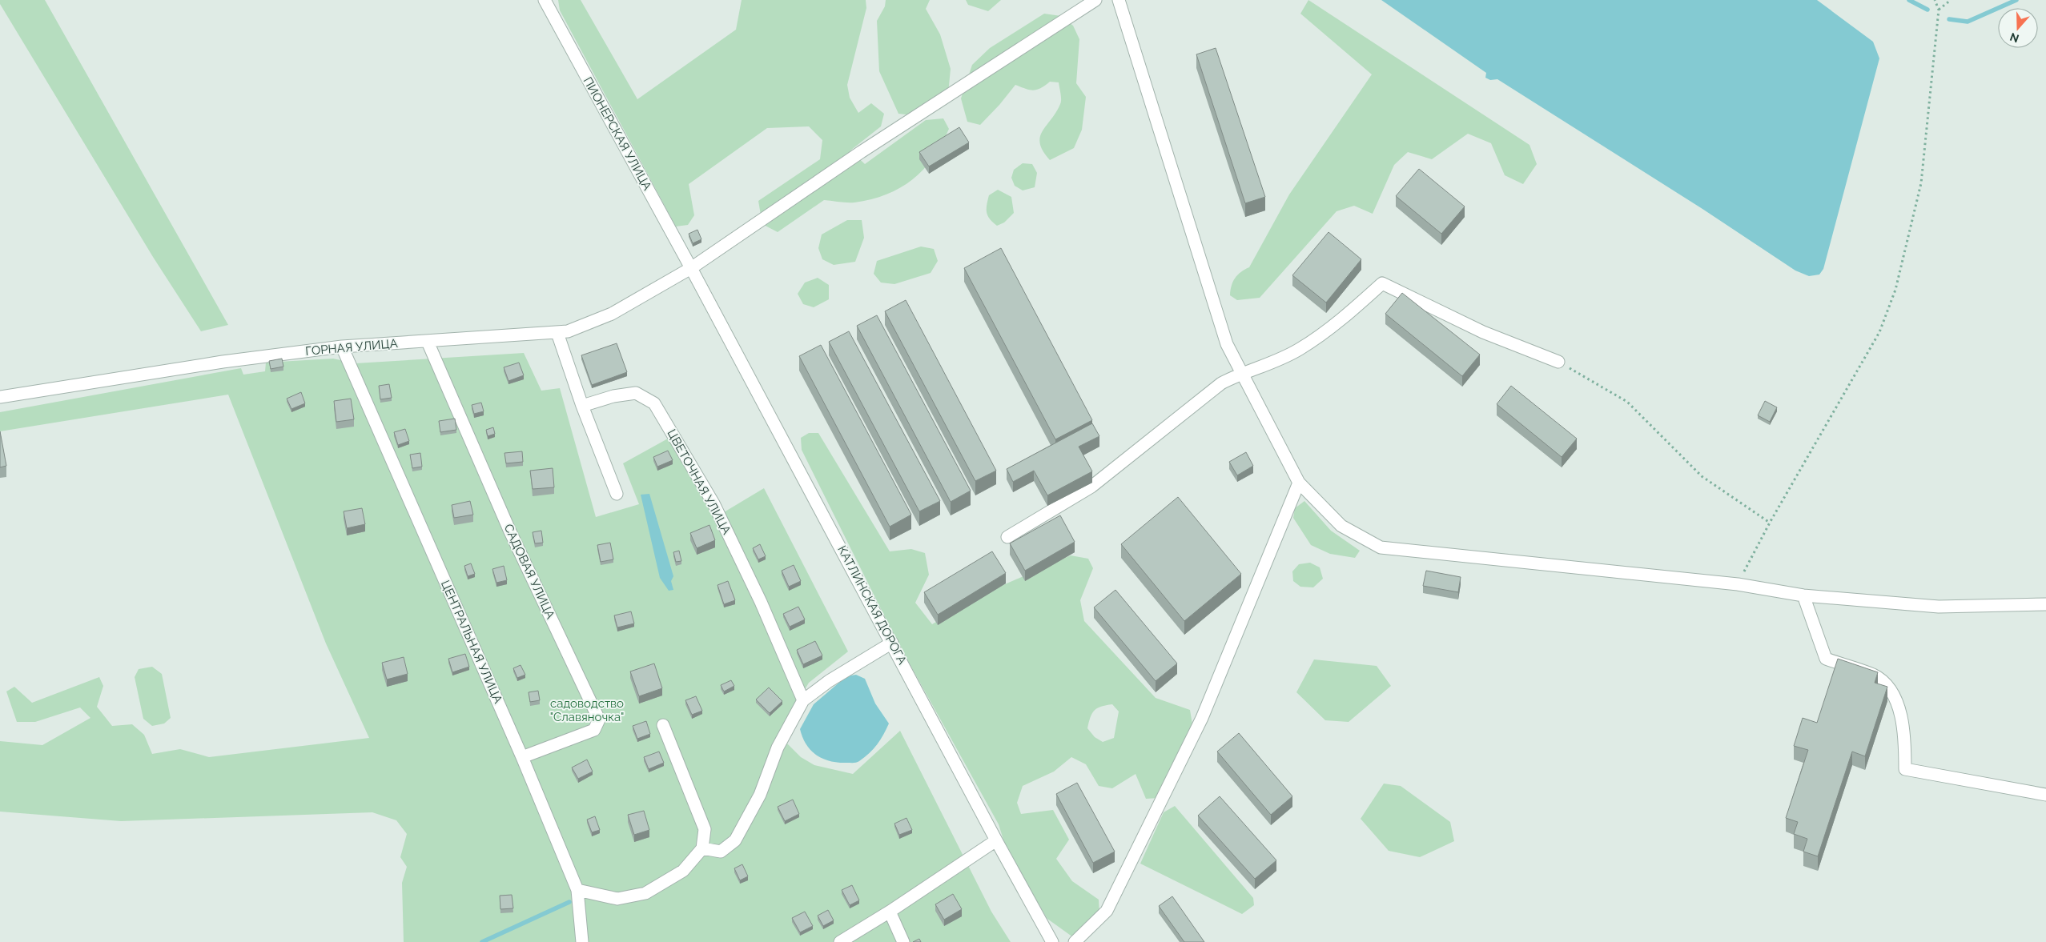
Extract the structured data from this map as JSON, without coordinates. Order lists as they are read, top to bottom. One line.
{"streets":{"street":["ПИОНЕРСКАЯ УЛИЦА","ГОРНАЯ УЛИЦА","ЦВЕТОЧНАЯ УЛИЦА","САДОВАЯ УЛИЦА","КАТЛИНСКАЯ ДОРОГА","ЦЕНТРАЛЬНАЯ УЛИЦА"]},"crossings":[["ПИОНЕРСКАЯ УЛИЦА","ГОРНАЯ УЛИЦА"],["ПИОНЕРСКАЯ УЛИЦА","КАТЛИНСКАЯ ДОРОГА"],["ГОРНАЯ УЛИЦА","САДОВАЯ УЛИЦА"],["ГОРНАЯ УЛИЦА","КАТЛИНСКАЯ ДОРОГА"],["ГОРНАЯ УЛИЦА","ЦЕНТРАЛЬНАЯ УЛИЦА"],["САДОВАЯ УЛИЦА","ЦЕНТРАЛЬНАЯ УЛИЦА"]],"parks":["садоводство \"Славяночка\""],"north":"bottom"}
